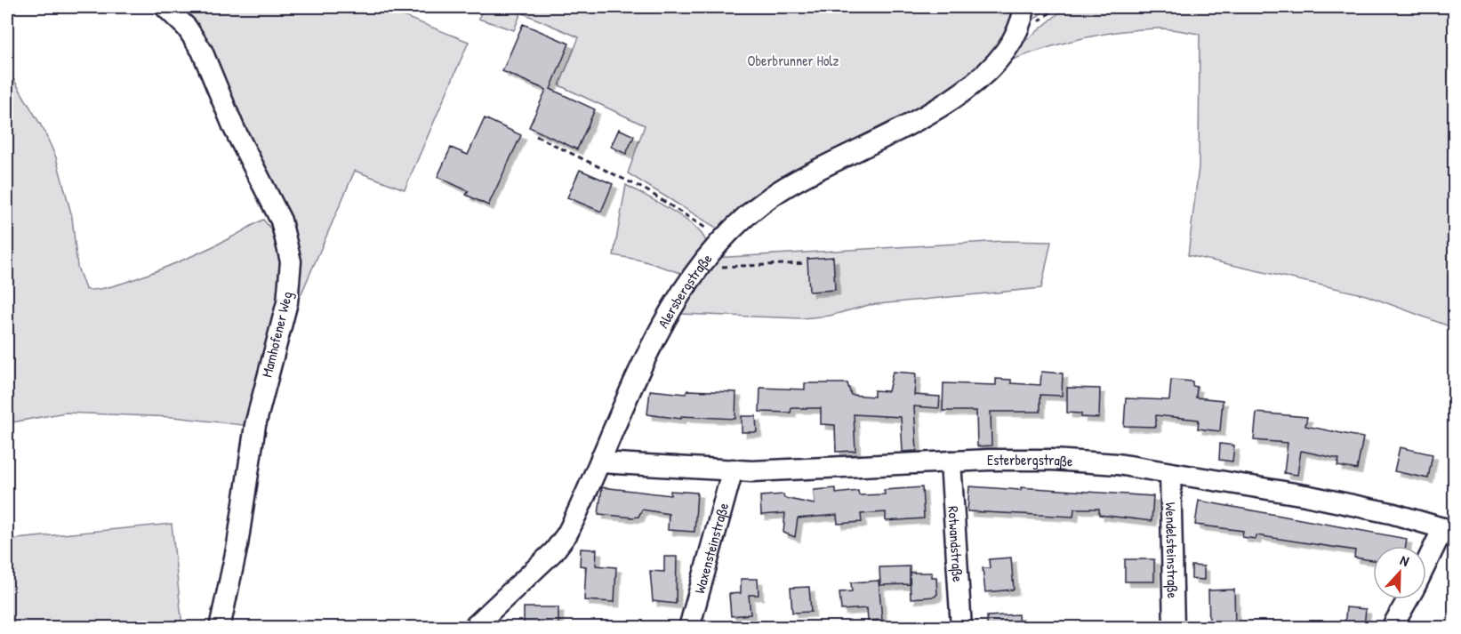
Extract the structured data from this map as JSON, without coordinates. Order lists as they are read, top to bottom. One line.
{"streets":{"street":["Alersbergstraße","Mamhofener Weg","Esterbergstraße","Rotwandstraße","Waxensteinstraße","Wendelsteinstraße"]},"crossings":[["Alersbergstraße","Esterbergstraße"],["Esterbergstraße","Rotwandstraße"],["Esterbergstraße","Waxensteinstraße"],["Esterbergstraße","Wendelsteinstraße"]],"parks":["Oberbrunner Holz"],"north":"top"}
